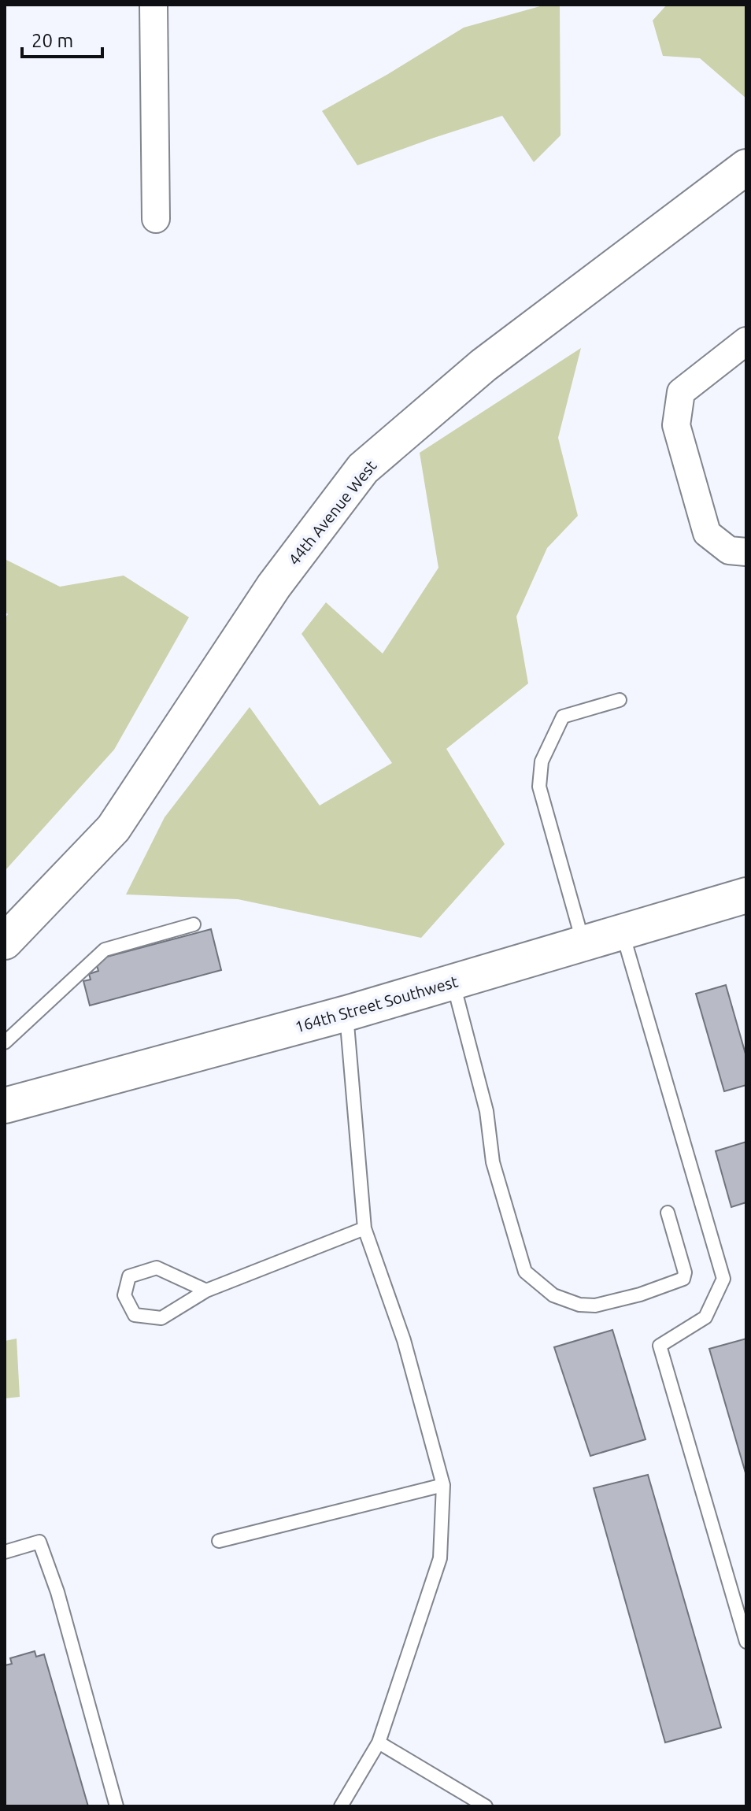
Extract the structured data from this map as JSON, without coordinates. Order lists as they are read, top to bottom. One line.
{"streets":{"main road":["44th Avenue West","164th Street Southwest"]},"scale_bar":"20 m"}
